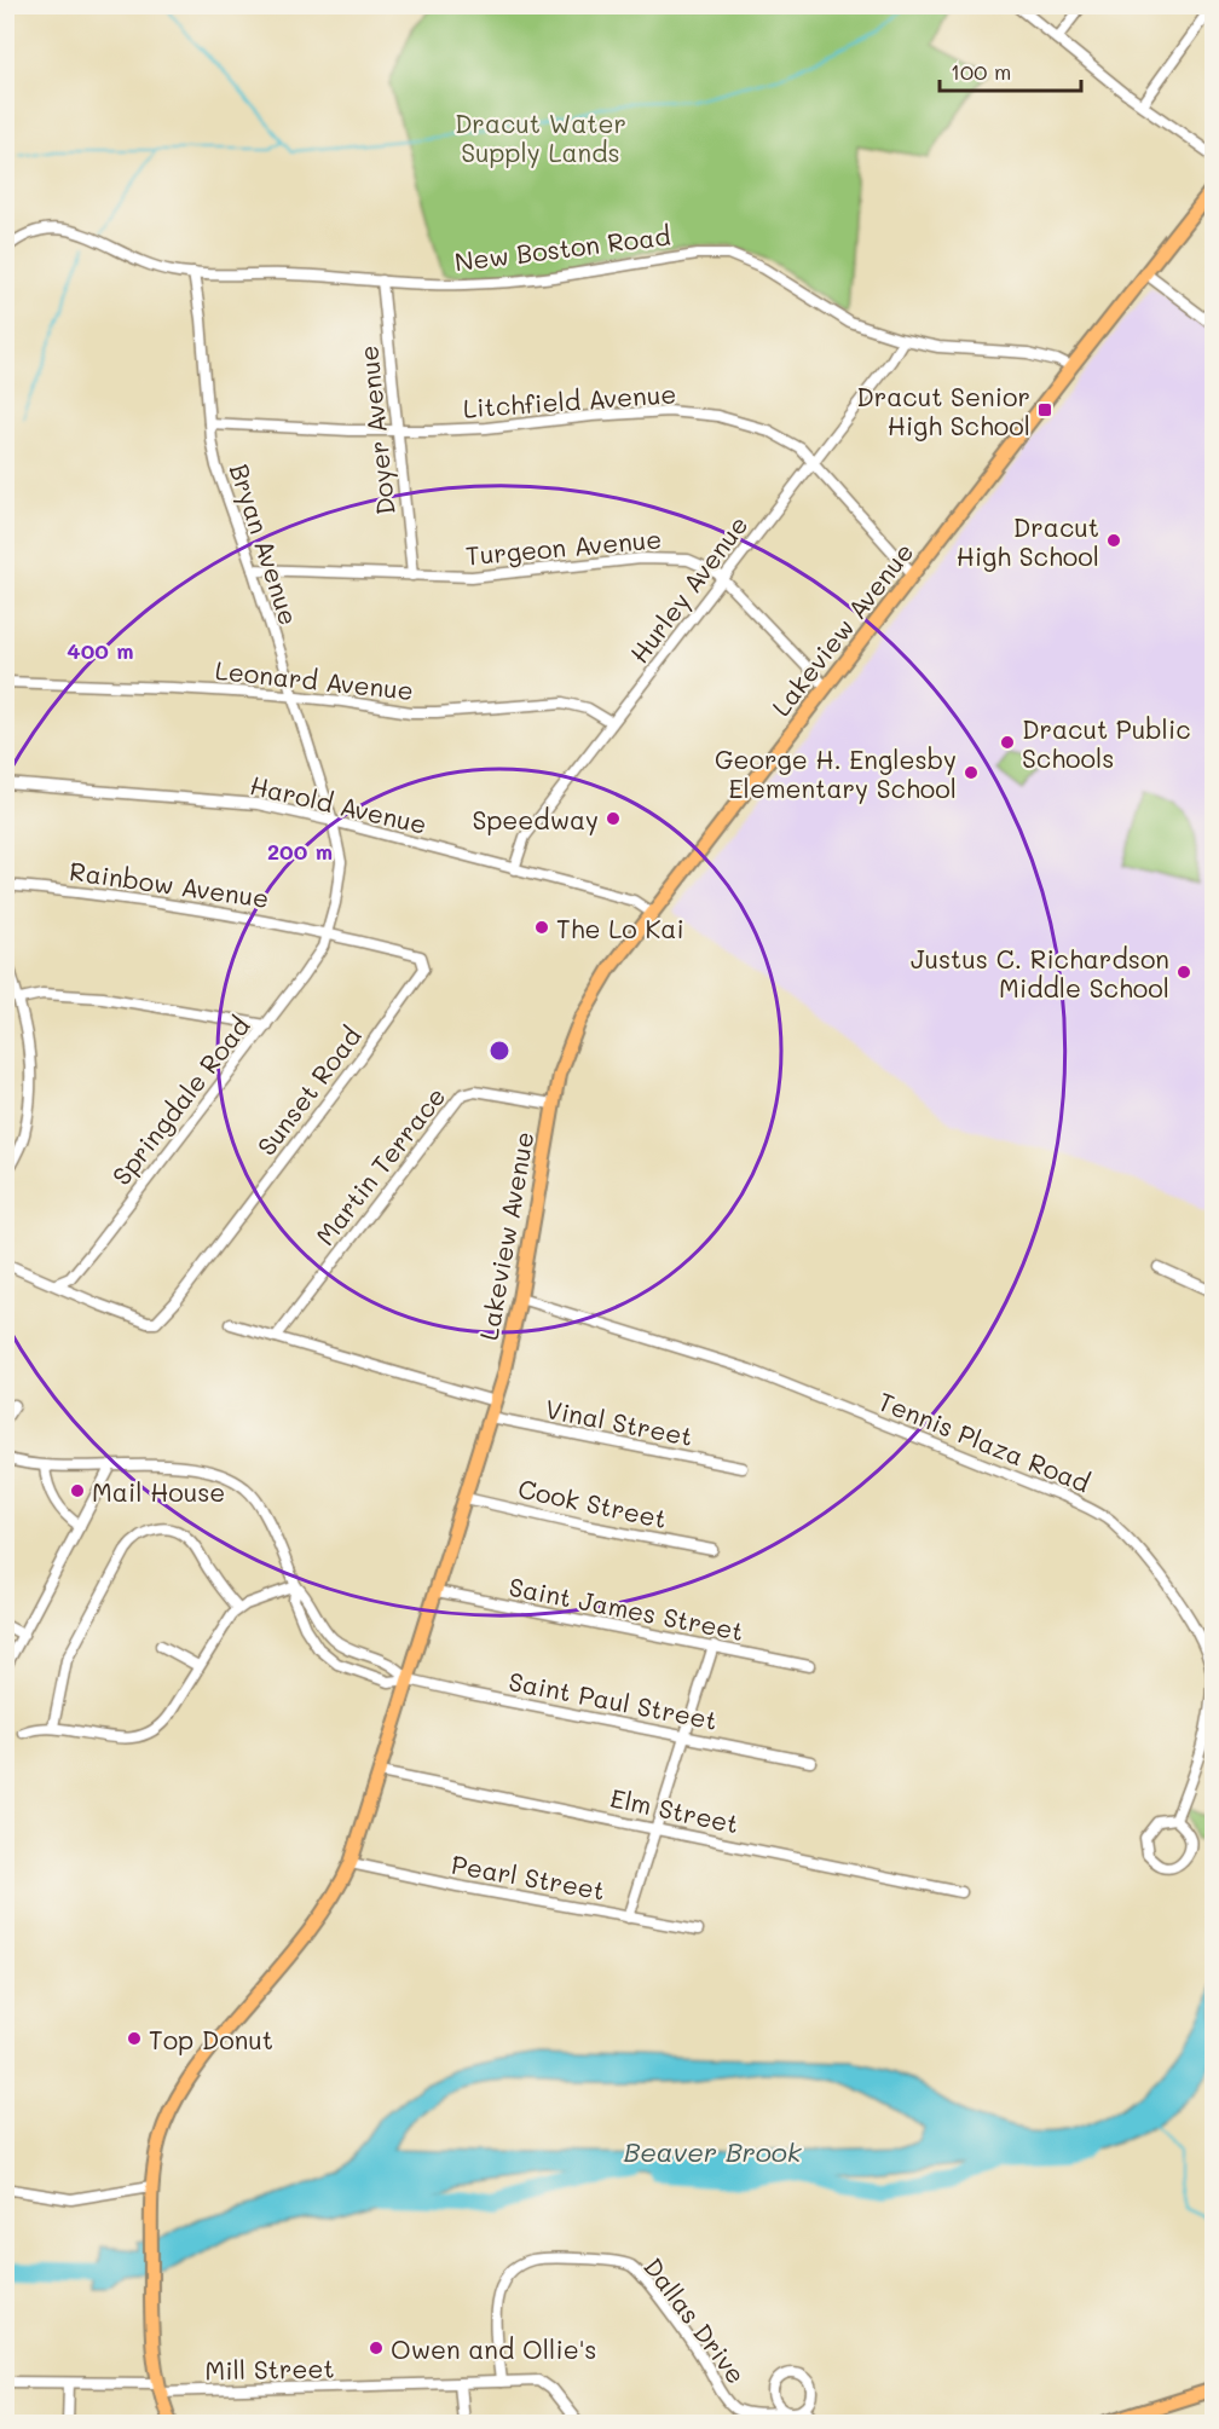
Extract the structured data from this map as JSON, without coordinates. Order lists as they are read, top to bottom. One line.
{"streets":{"main road":["Lakeview Avenue"],"street":["New Boston Road","Litchfield Avenue","Doyer Avenue","Bryan Avenue","Turgeon Avenue","Hurley Avenue","Leonard Avenue","Harold Avenue","Rainbow Avenue","Sunset Road","Springdale Road","Martin Terrace","Vinal Street","Tennis Plaza Road","Cook Street","Saint James Street","Saint Paul Street","Elm Street","Pearl Street","Dallas Drive","Mill Street"]},"crossings":[["New Boston Road","Doyer Avenue"],["New Boston Road","Bryan Avenue"],["New Boston Road","Hurley Avenue"],["New Boston Road","Lakeview Avenue"],["Litchfield Avenue","Doyer Avenue"],["Litchfield Avenue","Bryan Avenue"],["Litchfield Avenue","Hurley Avenue"],["Litchfield Avenue","Lakeview Avenue"],["Doyer Avenue","Turgeon Avenue"],["Bryan Avenue","Turgeon Avenue"],["Bryan Avenue","Leonard Avenue"],["Bryan Avenue","Harold Avenue"],["Bryan Avenue","Springdale Road"],["Turgeon Avenue","Hurley Avenue"],["Turgeon Avenue","Lakeview Avenue"],["Hurley Avenue","Leonard Avenue"],["Hurley Avenue","Harold Avenue"],["Lakeview Avenue","Harold Avenue"],["Lakeview Avenue","Martin Terrace"],["Lakeview Avenue","Vinal Street"],["Lakeview Avenue","Tennis Plaza Road"],["Lakeview Avenue","Cook Street"],["Lakeview Avenue","Saint James Street"],["Lakeview Avenue","Saint Paul Street"],["Lakeview Avenue","Elm Street"],["Lakeview Avenue","Pearl Street"],["Lakeview Avenue","Mill Street"],["Harold Avenue","Springdale Road"],["Rainbow Avenue","Sunset Road"],["Rainbow Avenue","Springdale Road"],["Sunset Road","Springdale Road"],["Dallas Drive","Mill Street"]],"water":["Beaver Brook"],"parks":["Dracut Water Supply Lands"],"places":{"transit":["Dracut Senior High School"],"other":["Dracut High School","Dracut Public Schools","George H. Englesby Elementary School","Speedway","The Lo Kai","Justus C. Richardson Middle School","Mail House","Top Donut","Owen and Ollie's"]},"scale_bar":"100 m","rings":["400 m","200 m"]}
